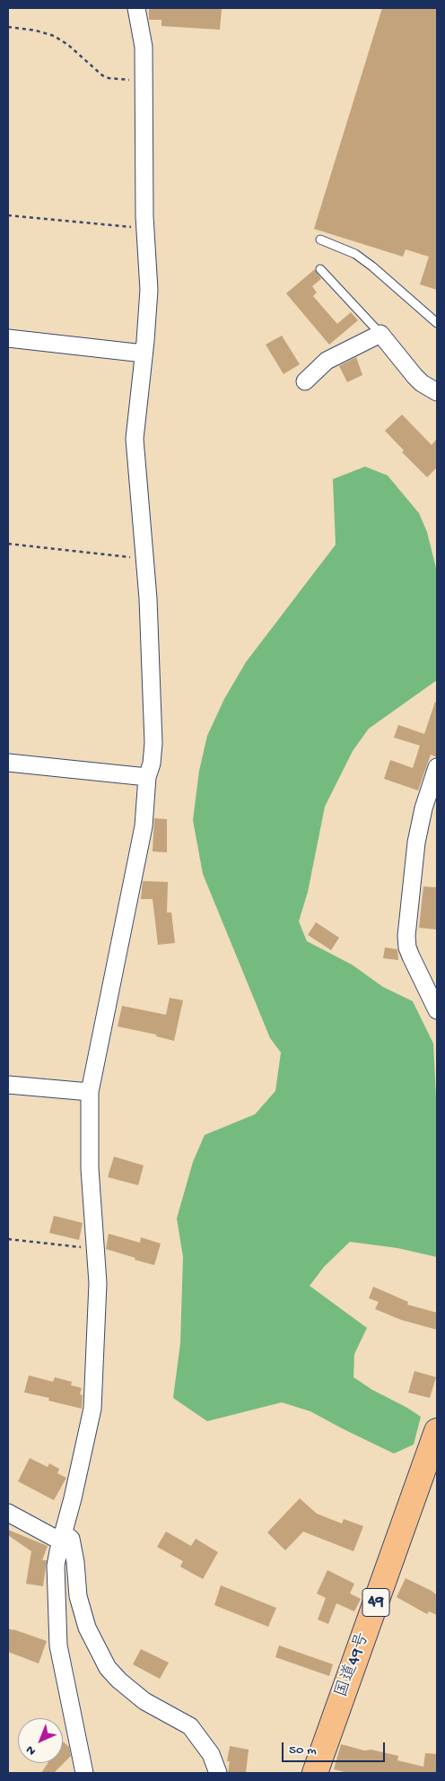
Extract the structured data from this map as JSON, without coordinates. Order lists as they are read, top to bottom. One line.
{"streets":{"highway":["49","国道49号"]},"scale_bar":"50 m","north":"bottom left"}
